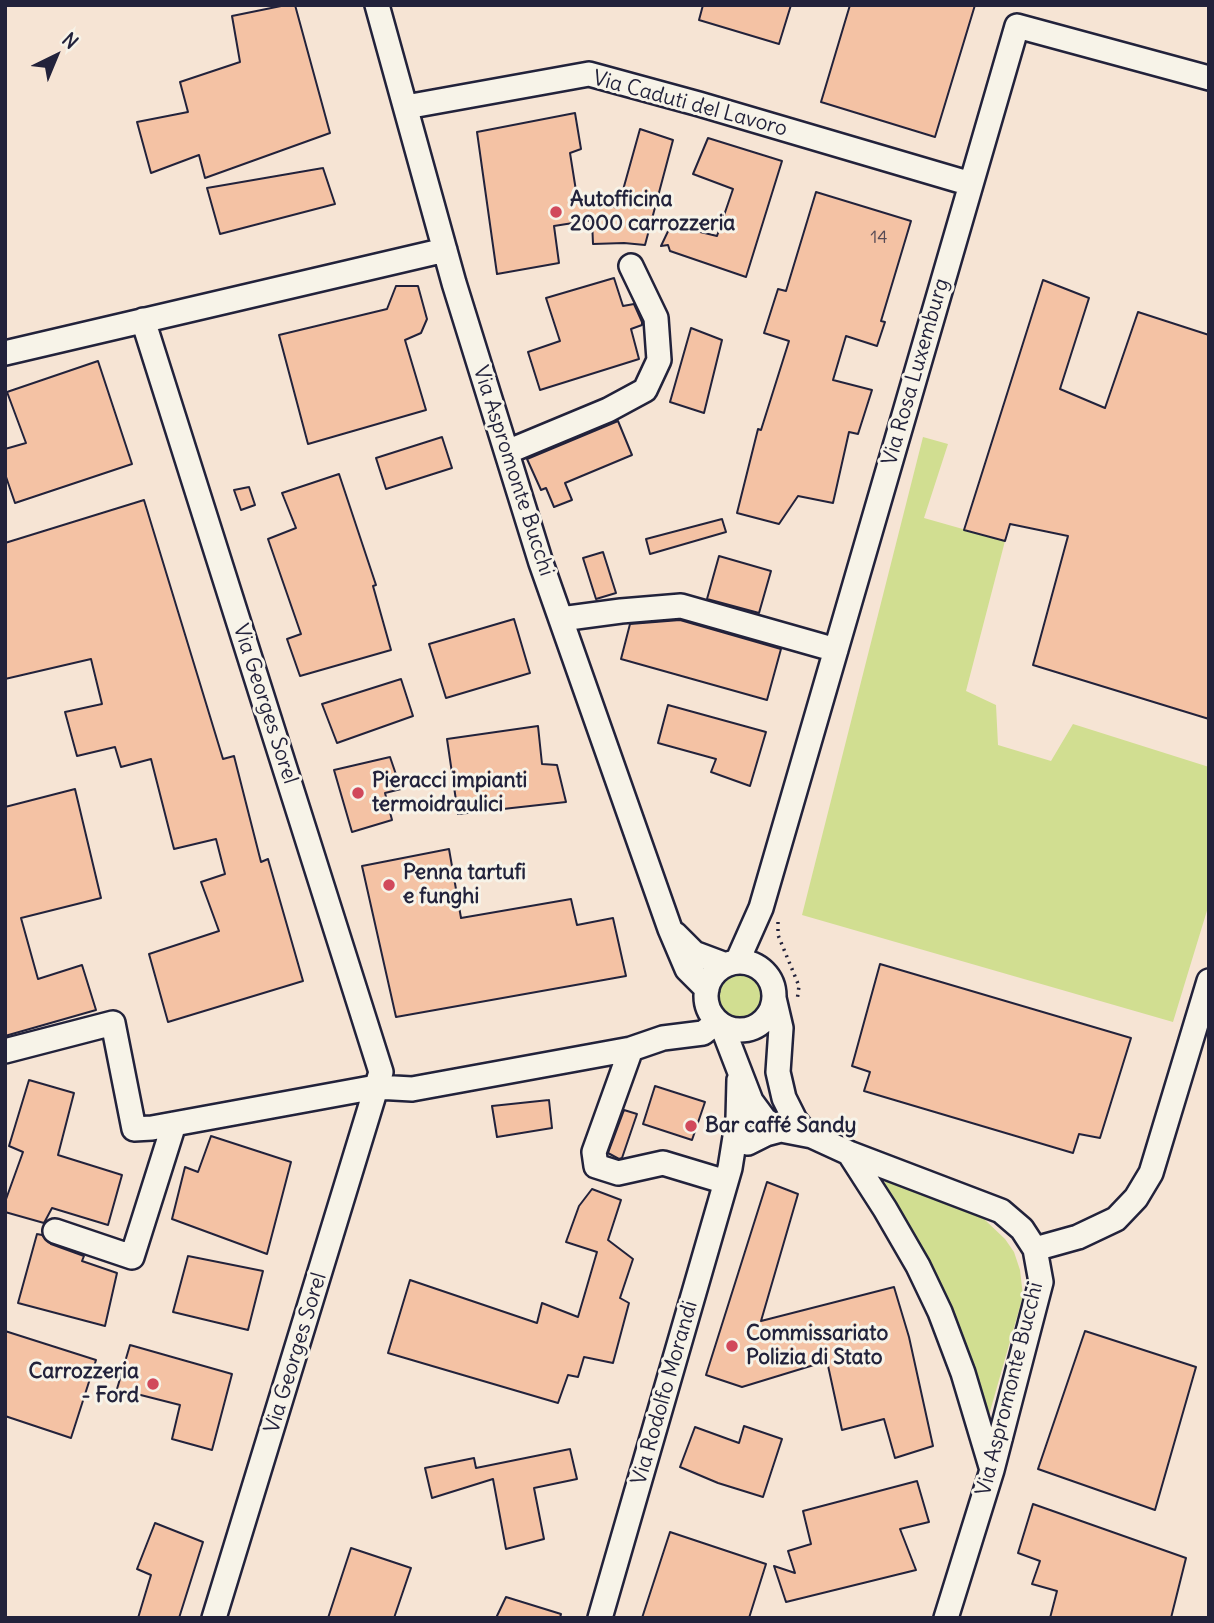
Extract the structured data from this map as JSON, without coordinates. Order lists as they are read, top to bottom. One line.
{"streets":{"street":["Via Caduti del Lavoro","Via Rosa Luxemburg","Via Aspromonte Bucchi","Via Georges Sorel","Via Rodolfo Morandi"]},"crossings":[["Via Caduti del Lavoro","Via Rosa Luxemburg"],["Via Caduti del Lavoro","Via Aspromonte Bucchi"],["Via Rosa Luxemburg","Via Aspromonte Bucchi"],["Via Aspromonte Bucchi","Via Rodolfo Morandi"]],"places":["Autofficina 2000 carrozzeria","Pieracci impianti termoidraulici","Penna tartufi e funghi","Bar caffé Sandy","Commissariato Polizia di Stato","Carrozzeria - Ford"],"house_numbers":["14"],"north":"top right"}
